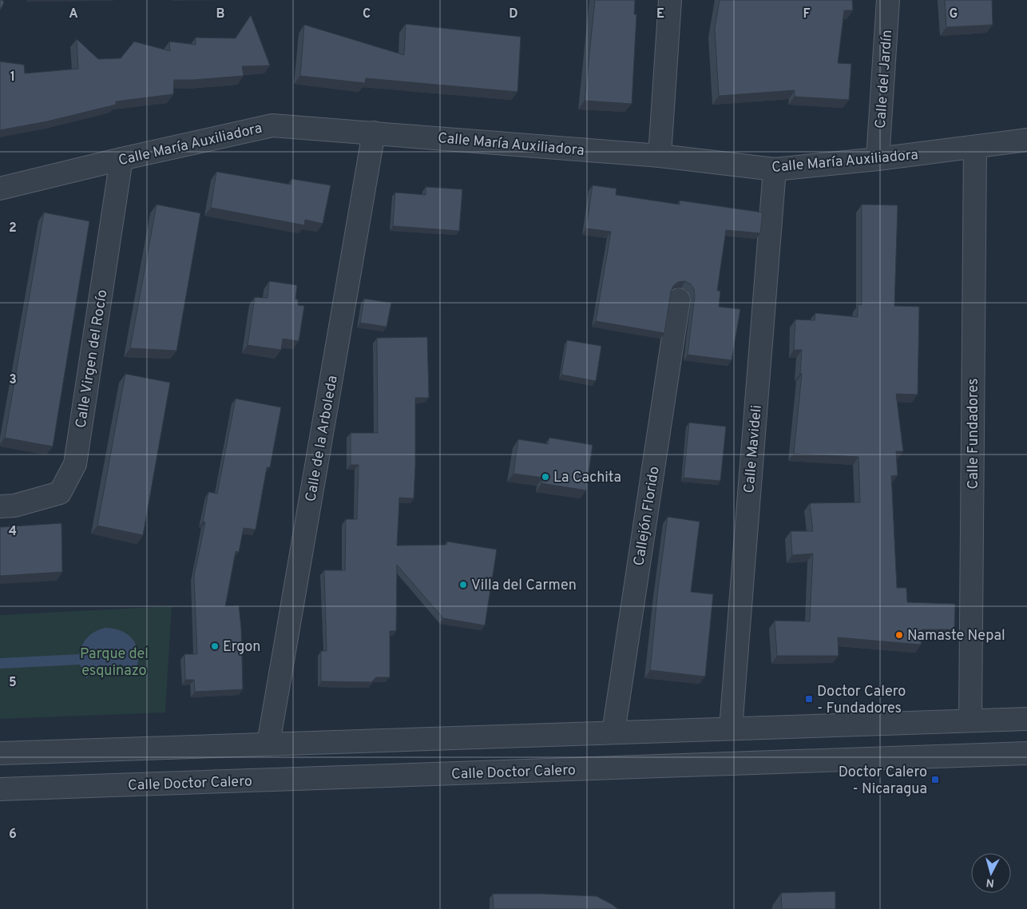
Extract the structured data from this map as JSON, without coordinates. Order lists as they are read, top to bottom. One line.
{"streets":{"street":["Calle del Jardín","Calle María Auxiliadora","Calle Virgen del Rocío","Calle Fundadores","Calle de la Arboleda","Calle Mavideli","Callejón Florido","Calle Doctor Calero"]},"crossings":[["Calle del Jardín","Calle María Auxiliadora"],["Calle María Auxiliadora","Calle Virgen del Rocío"],["Calle María Auxiliadora","Calle Fundadores"],["Calle María Auxiliadora","Calle de la Arboleda"],["Calle María Auxiliadora","Calle Mavideli"]],"parks":["Parque del esquinazo"],"places":{"other":["La Cachita","Villa del Carmen","Namaste Nepal","Ergon"],"transit":["Doctor Calero - Fundadores","Doctor Calero - Nicaragua"]},"north":"bottom","grid":{"columns":["A","B","C","D","E","F","G"],"rows":["1","2","3","4","5","6"]}}
